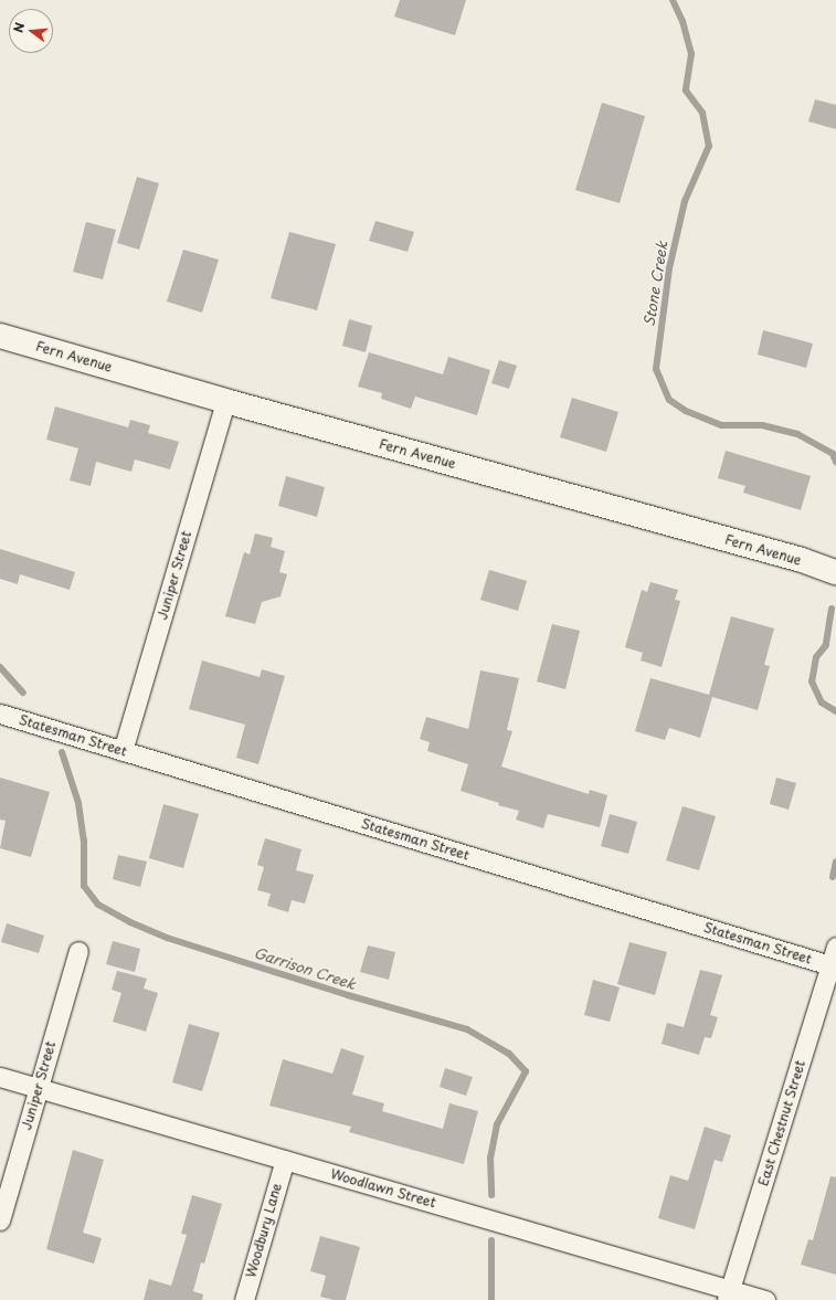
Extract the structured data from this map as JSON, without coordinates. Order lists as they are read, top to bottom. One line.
{"streets":{"main road":["Fern Avenue"],"street":["Juniper Street","Statesman Street","East Chestnut Street","Woodlawn Street","Woodbury Lane"]},"crossings":[["Fern Avenue","Juniper Street"],["Juniper Street","Statesman Street"],["Juniper Street","Woodlawn Street"],["Statesman Street","East Chestnut Street"],["East Chestnut Street","Woodlawn Street"],["Woodlawn Street","Woodbury Lane"]],"water":["Stone Creek","Garrison Creek"],"north":"left"}
